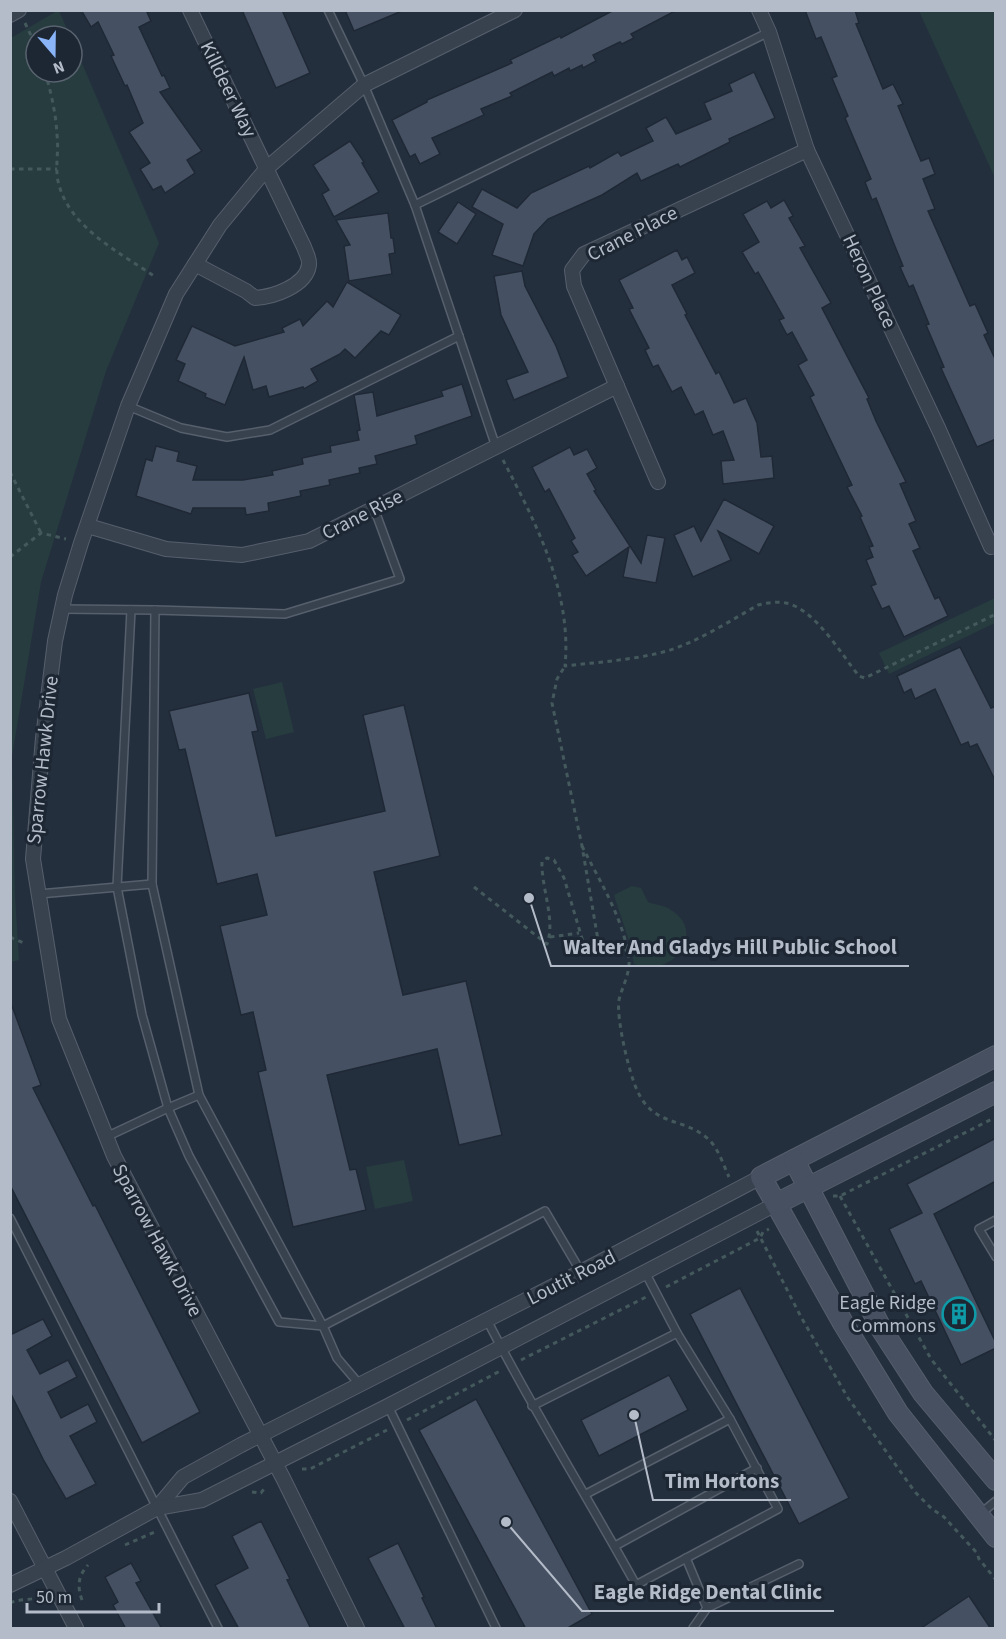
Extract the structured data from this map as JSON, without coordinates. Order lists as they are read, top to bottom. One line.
{"streets":{"street":["Killdeer Way","Crane Place","Heron Place","Crane Rise","Sparrow Hawk Drive","Loutit Road"]},"crossings":[["Killdeer Way","Sparrow Hawk Drive"],["Crane Place","Heron Place"],["Crane Place","Crane Rise"],["Crane Rise","Sparrow Hawk Drive"],["Sparrow Hawk Drive","Loutit Road"]],"places":{"other":["Walter And Gladys Hill Public School","Tim Hortons","Eagle Ridge Dental Clinic"],"building":["Eagle Ridge Commons"]},"scale_bar":"50 m","north":"bottom"}
